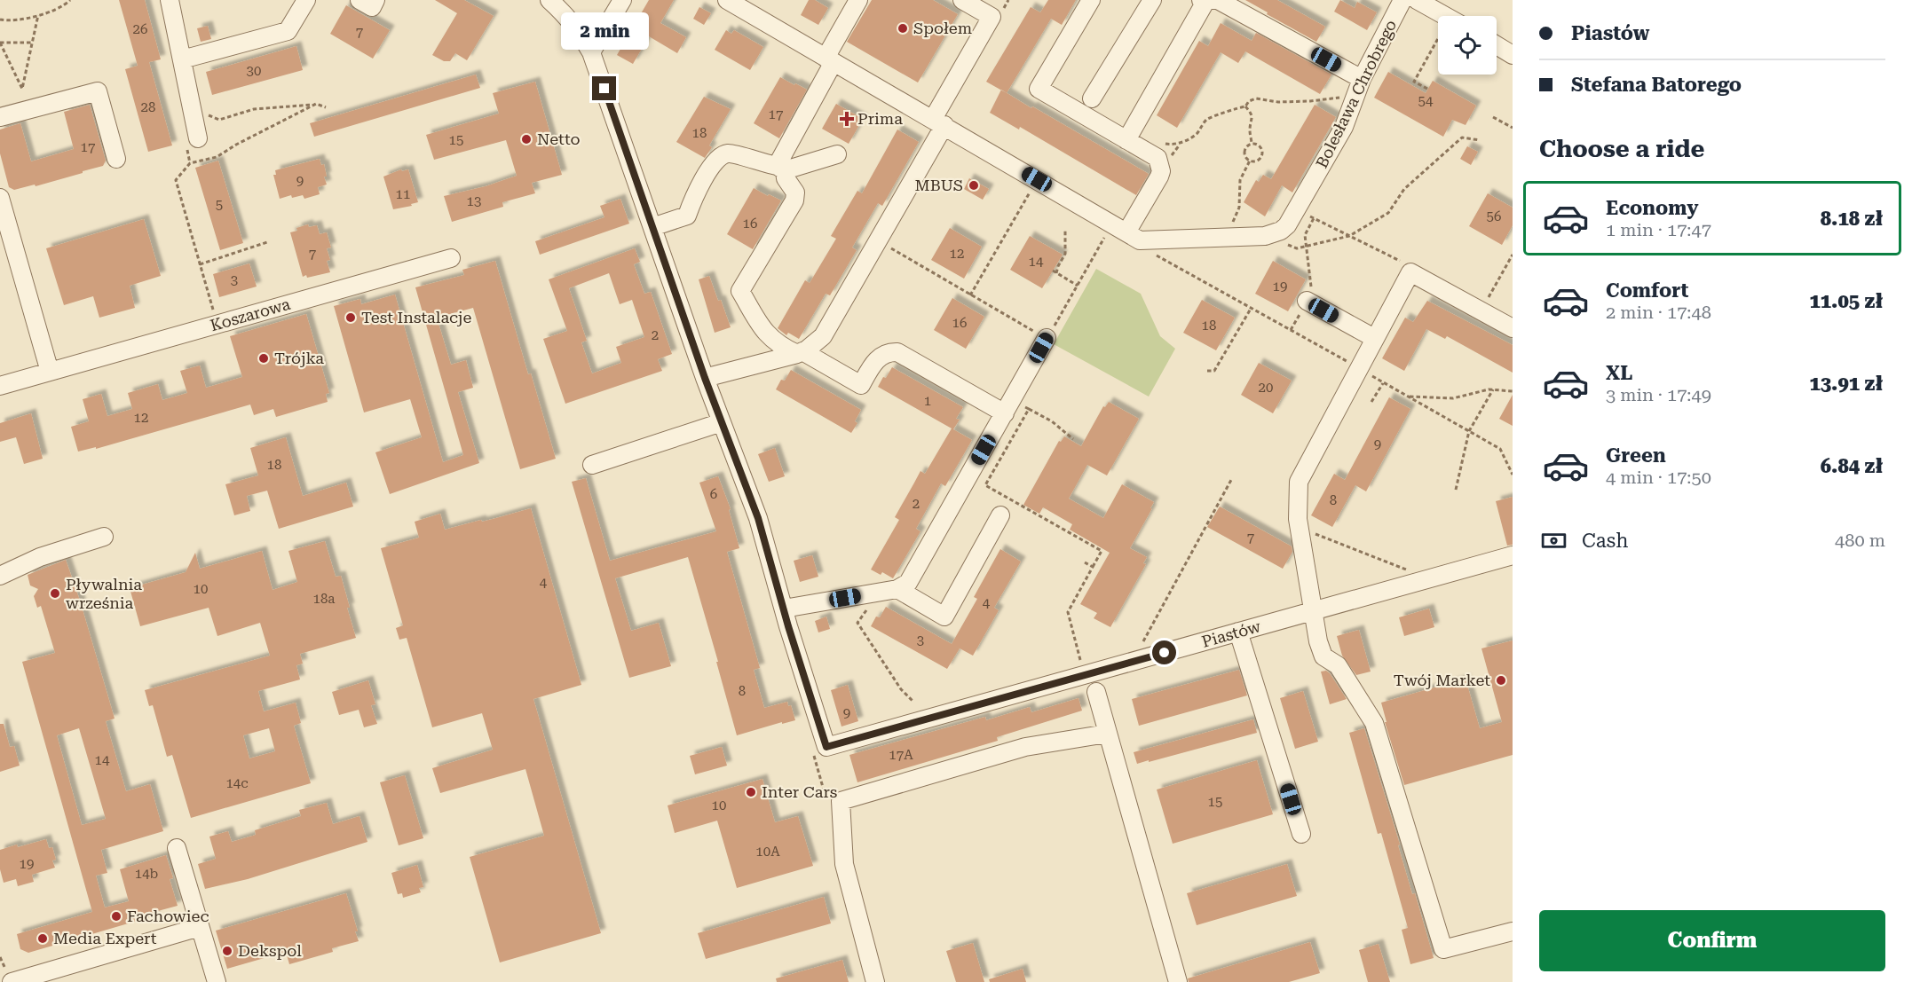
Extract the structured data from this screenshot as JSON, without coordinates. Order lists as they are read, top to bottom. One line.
{"streets":{"street":["Bolesława Chrobrego","Koszarowa","Piastów"]},"places":{"other":["Społem","Netto","MBUS","Test Instalacje","Trójka","Pływalnia września","Twój Market","Inter Cars","Fachowiec","Media Expert","Dekspol"],"health":["Prima"]},"house_numbers":["26","7","30","54","28","17","18","15","17","9","11","13","5","56","16","7","12","14","3","19","16","18","2","20","1","12","9","18","6","8","2","7","4","10","18a","4","3","8","9","17A","14","14c","15","10","10A","19","14b"],"page":{"banner":["Piastów","Stefana Batorego"],"bubble":"2 min","heading":"Choose a ride","list":[{"name":"Economy","note":"1 min · 17:47","value":"8.18 zł"},{"name":"Comfort","note":"2 min · 17:48","value":"11.05 zł"},{"name":"XL","note":"3 min · 17:49","value":"13.91 zł"},{"name":"Green","note":"4 min · 17:50","value":"6.84 zł"}],"pay":["Cash","480 m"],"buttons":"Confirm"}}
